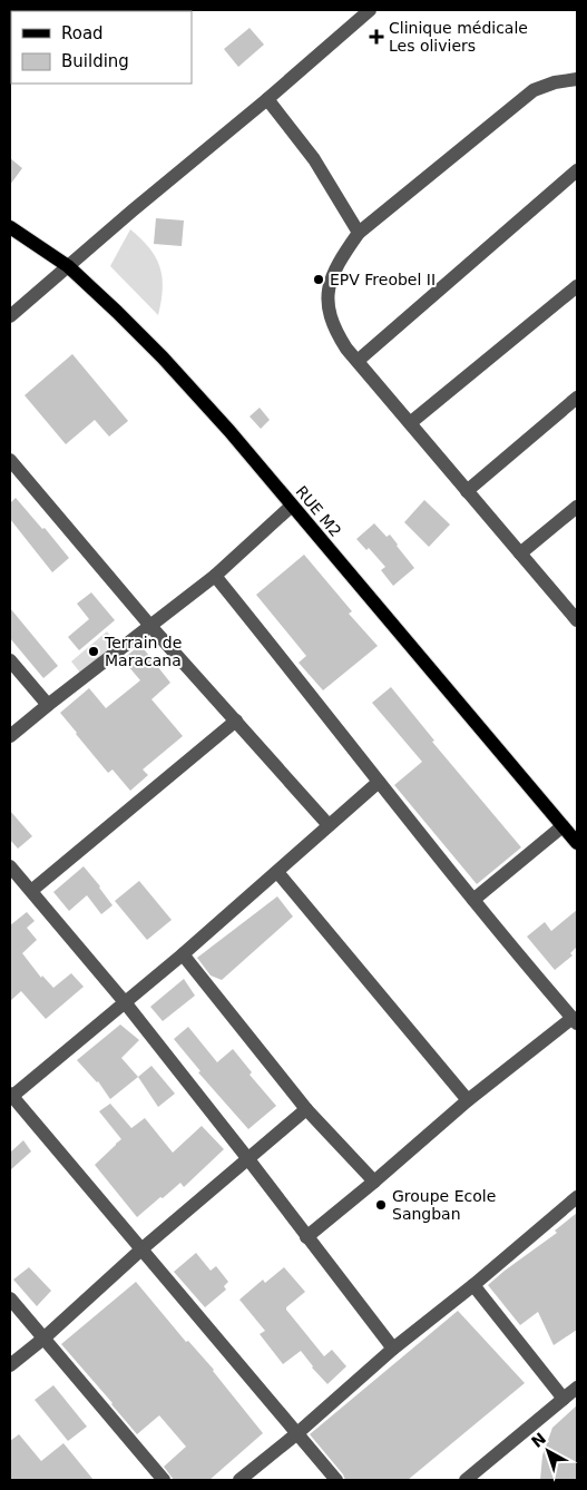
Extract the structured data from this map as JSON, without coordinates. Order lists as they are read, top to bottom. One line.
{"streets":{"main road":["RUE M2"]},"places":{"health":["Clinique médicale Les oliviers"],"other":["EPV Freobel II","Terrain de Maracana","Groupe Ecole Sangban"]},"legend":["Road","Building"],"north":"top left"}
